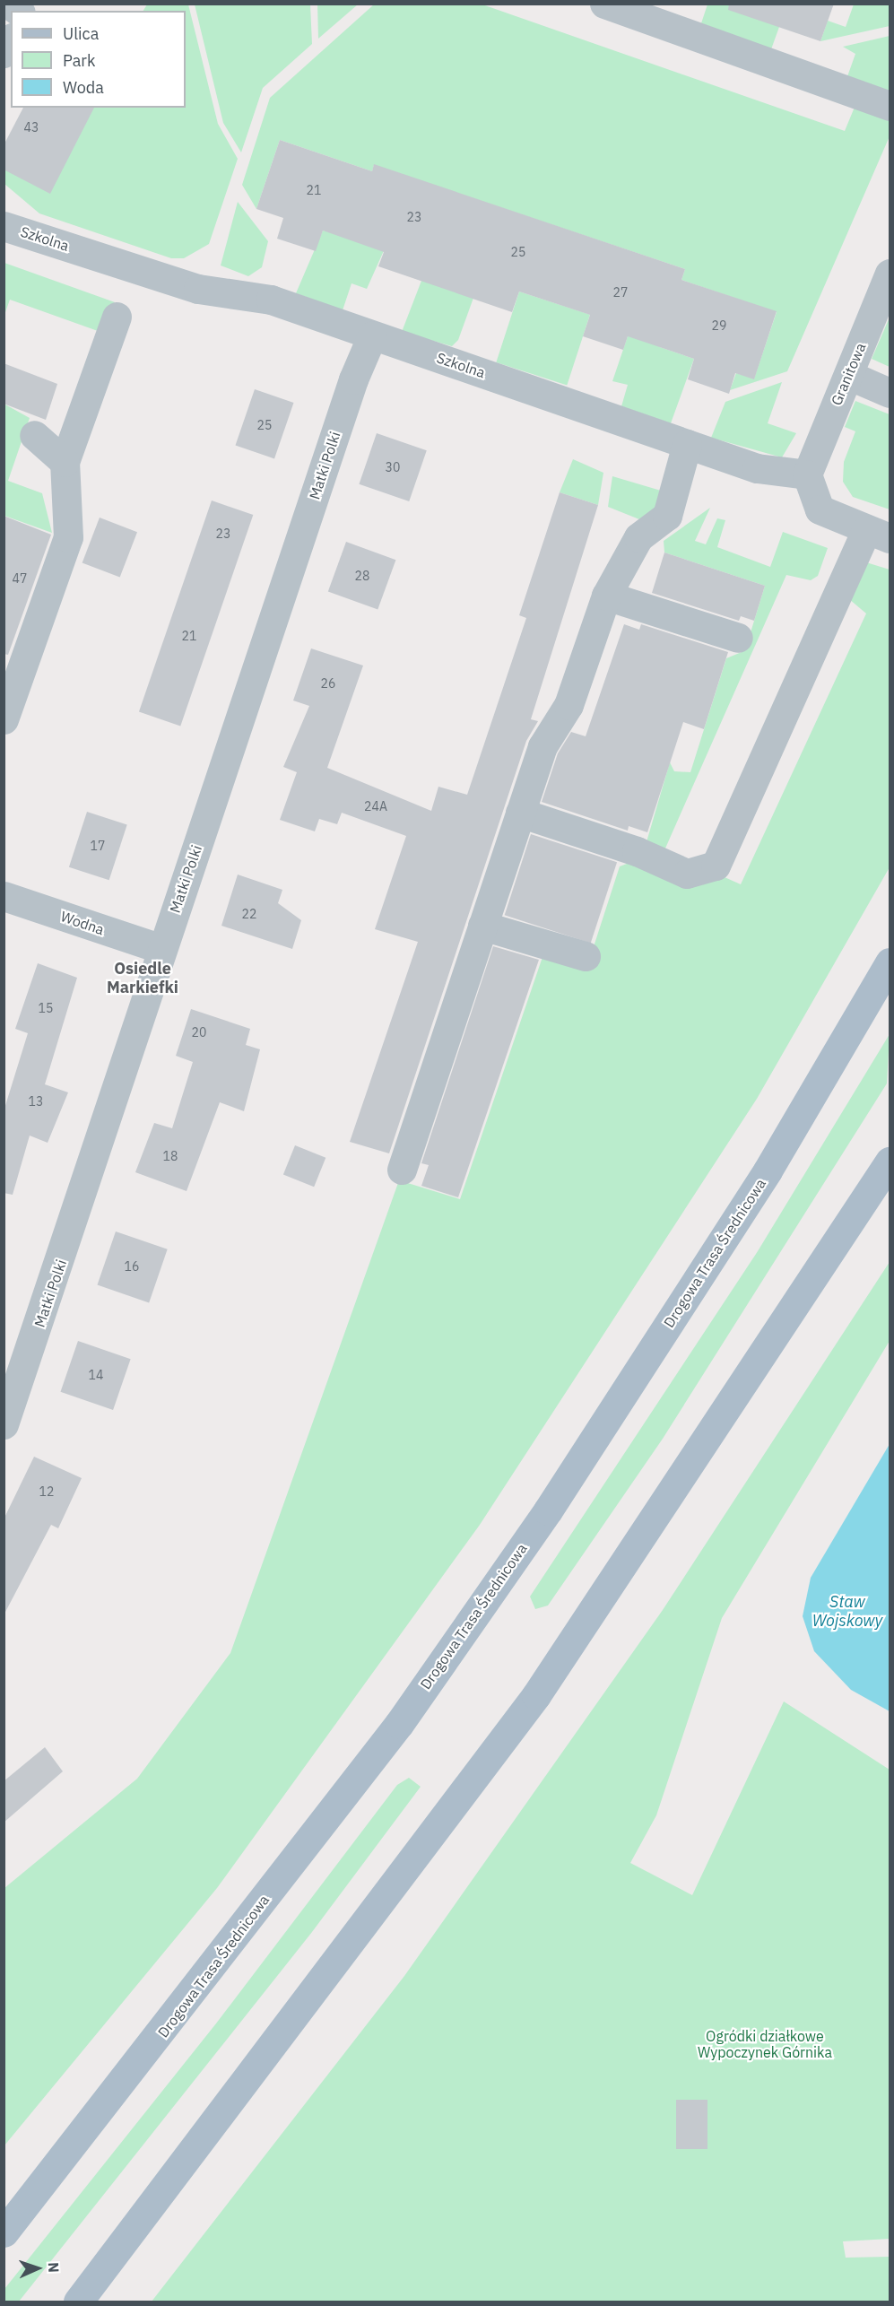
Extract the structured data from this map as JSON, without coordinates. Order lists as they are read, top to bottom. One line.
{"streets":{"main road":["Drogowa Trasa Średnicowa"],"street":["Szkolna","Granitowa","Matki Polki","Wodna"]},"crossings":[["Szkolna","Granitowa"],["Szkolna","Matki Polki"],["Matki Polki","Wodna"]],"districts":["Osiedle Markiefki"],"water":["Staw Wojskowy"],"parks":["Ogródki działkowe Wypoczynek Górnika"],"house_numbers":["43","21","23","25","27","29","25","30","23","28","47","21","26","24A","17","22","15","20","13","18","16","14","12"],"legend":["Ulica","Park","Woda"],"north":"right"}
